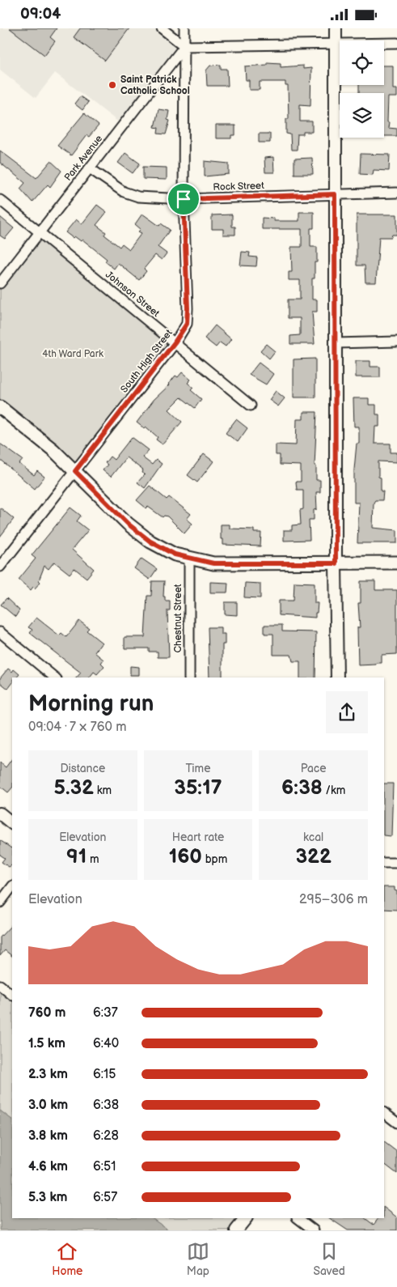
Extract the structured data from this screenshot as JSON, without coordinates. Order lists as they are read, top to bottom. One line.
{"streets":{"street":["Park Avenue","Rock Street","Johnson Street","South High Street","Chestnut Street"]},"crossings":[["Park Avenue","Rock Street"],["Park Avenue","Johnson Street"],["Park Avenue","South High Street"],["Rock Street","South High Street"],["Johnson Street","South High Street"]],"parks":["4th Ward Park"],"places":["Saint Patrick Catholic School"],"page":{"status":"09:04","heading":["Morning run","09:04 · 7 × 760 m"],"stats":[["Distance","5.32 km"],["Time","35:17"],["Pace","6:38 /km"],["Elevation","91 m"],["Heart rate","160 bpm"],["kcal","322"]],"chart":["Elevation","295–306 m"],"list":[{"name":"760 m","note":"6:37"},{"name":"1.5 km","note":"6:40"},{"name":"2.3 km","note":"6:15"},{"name":"3.0 km","note":"6:38"},{"name":"3.8 km","note":"6:28"},{"name":"4.6 km","note":"6:51"},{"name":"5.3 km","note":"6:57"}],"tabs":["Home","Map","Saved"]}}
